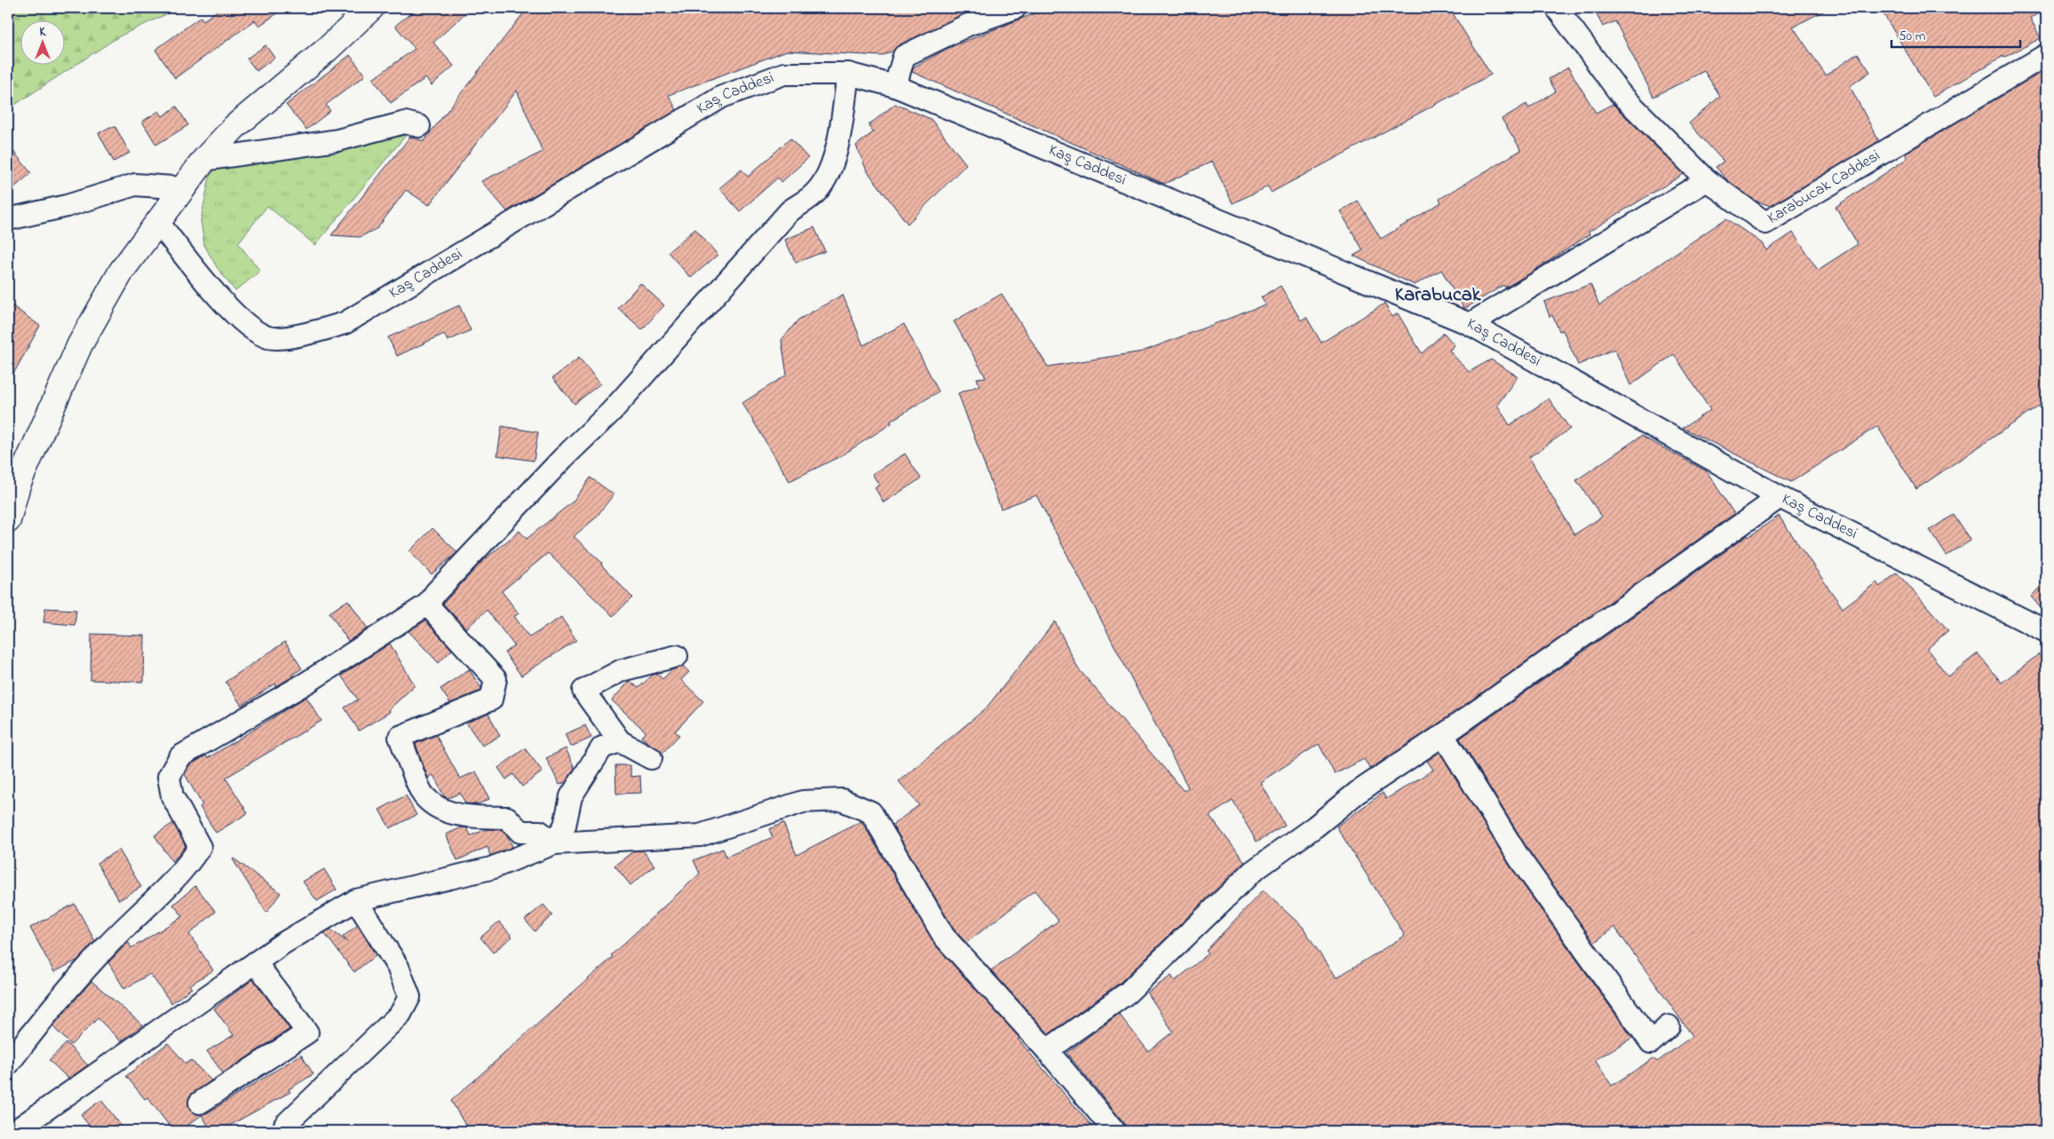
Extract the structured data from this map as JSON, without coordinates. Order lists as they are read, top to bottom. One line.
{"streets":{"street":["Kaş Caddesi","Karabucak Caddesi"]},"districts":["Karabucak"],"scale_bar":"50 m","north":"top"}
